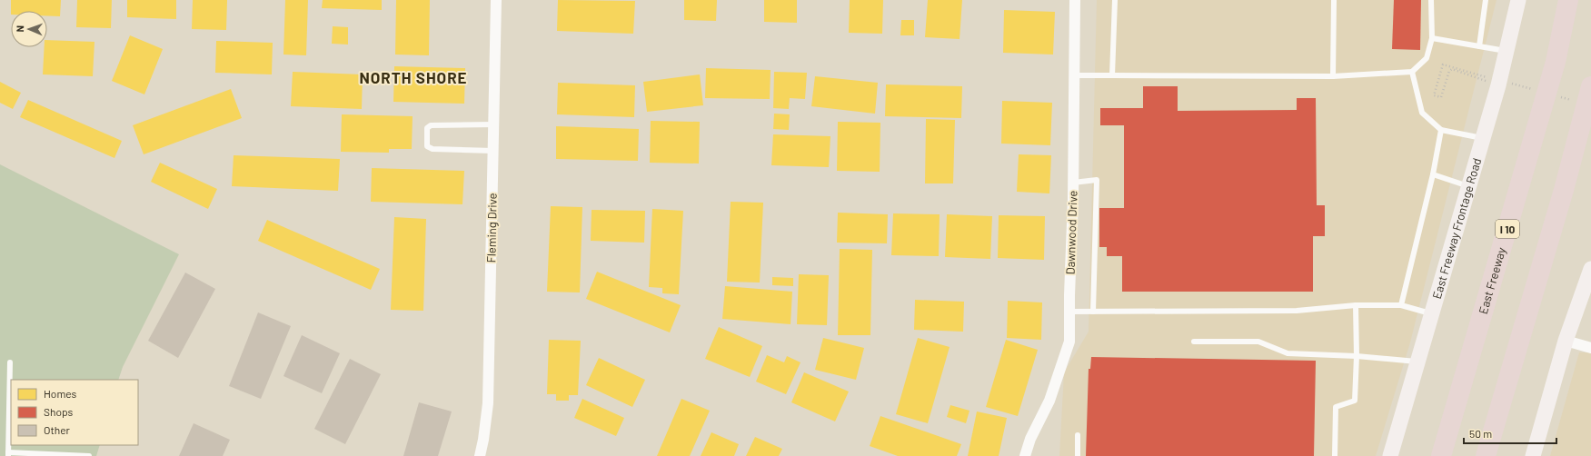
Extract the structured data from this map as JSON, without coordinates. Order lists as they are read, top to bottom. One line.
{"streets":{"highway":["I 10","East Freeway"],"main road":["East Freeway Frontage Road"],"street":["Fleming Drive","Dawnwood Drive"]},"districts":["NORTH SHORE"],"legend":["Homes","Shops","Other"],"scale_bar":"50 m","north":"left"}
